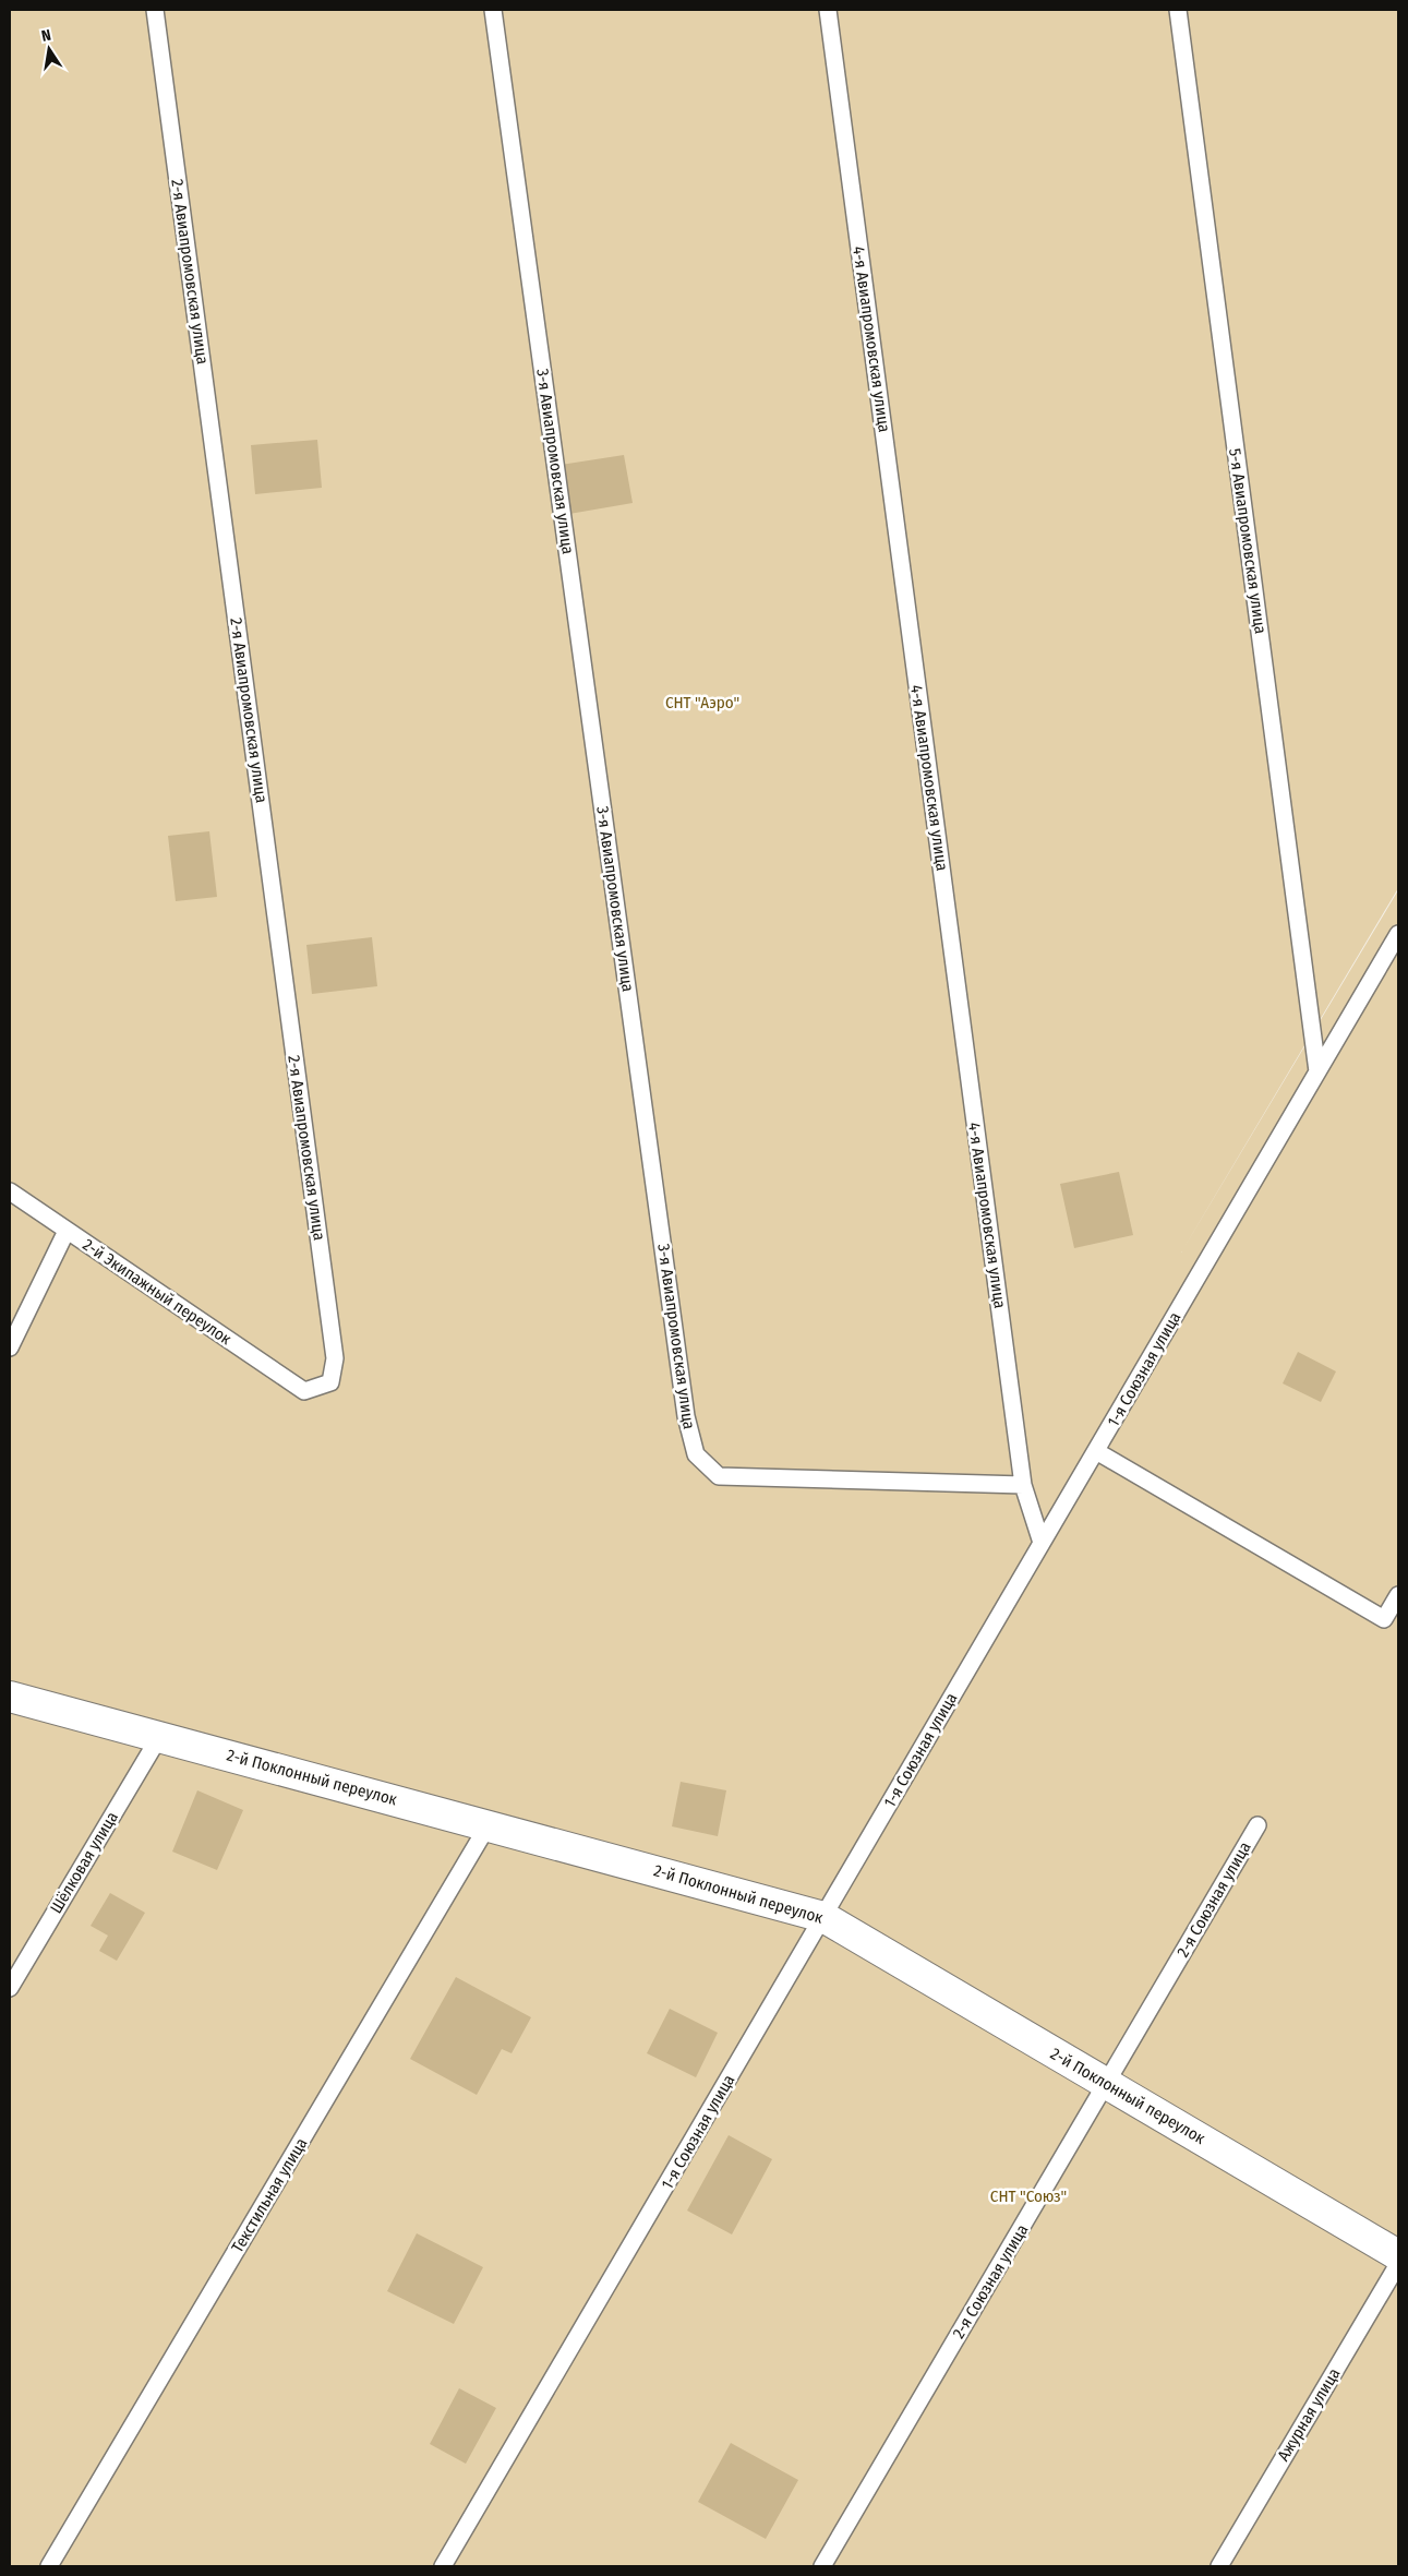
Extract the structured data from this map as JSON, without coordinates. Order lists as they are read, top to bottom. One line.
{"streets":{"street":["2-й Поклонный переулок"],"lane":["2-я Авиапромовская улица","4-я Авиапромовская улица","3-я Авиапромовская улица","5-я Авиапромовская улица","2-й Экипажный переулок","1-я Союзная улица","Шёлковая улица","2-я Союзная улица","Текстильная улица","Ажурная улица"]},"crossings":[["2-я Авиапромовская улица","2-й Экипажный переулок"],["4-я Авиапромовская улица","3-я Авиапромовская улица"],["4-я Авиапромовская улица","1-я Союзная улица"],["5-я Авиапромовская улица","1-я Союзная улица"],["1-я Союзная улица","2-й Поклонный переулок"],["2-й Поклонный переулок","Шёлковая улица"],["2-й Поклонный переулок","2-я Союзная улица"],["2-й Поклонный переулок","Текстильная улица"]],"parks":["СНТ \"Аэро\"","СНТ \"Союз\""],"north":"top"}
